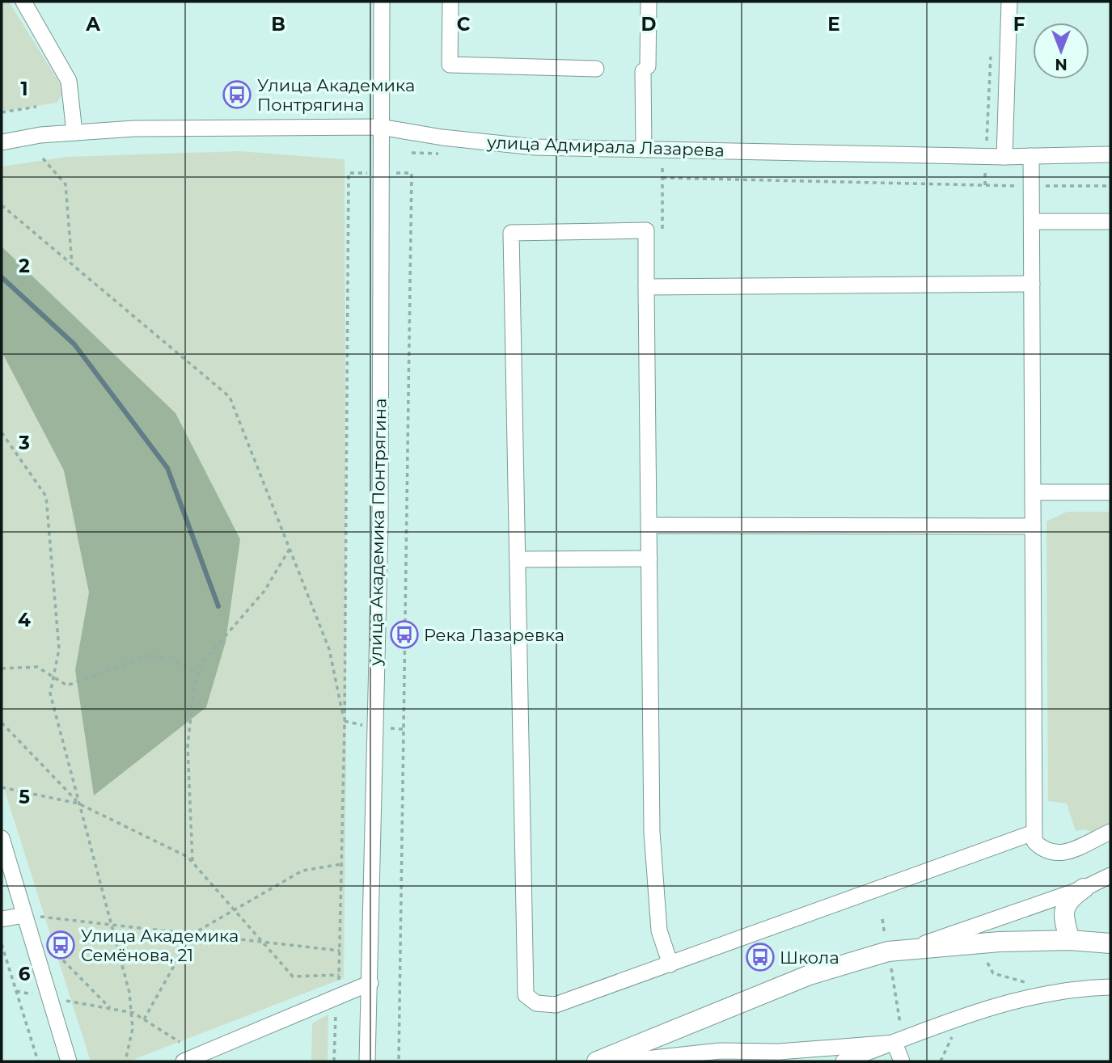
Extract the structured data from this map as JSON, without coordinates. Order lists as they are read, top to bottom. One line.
{"streets":{"street":["улица Адмирала Лазарева","улица Академика Понтрягина"]},"crossings":[["улица Адмирала Лазарева","улица Академика Понтрягина"]],"places":{"bus stop":["Улица Академика Понтрягина","Река Лазаревка","Улица Академика Семёнова, 21","Школа"]},"north":"bottom","grid":{"columns":["A","B","C","D","E","F"],"rows":["1","2","3","4","5","6"]}}
